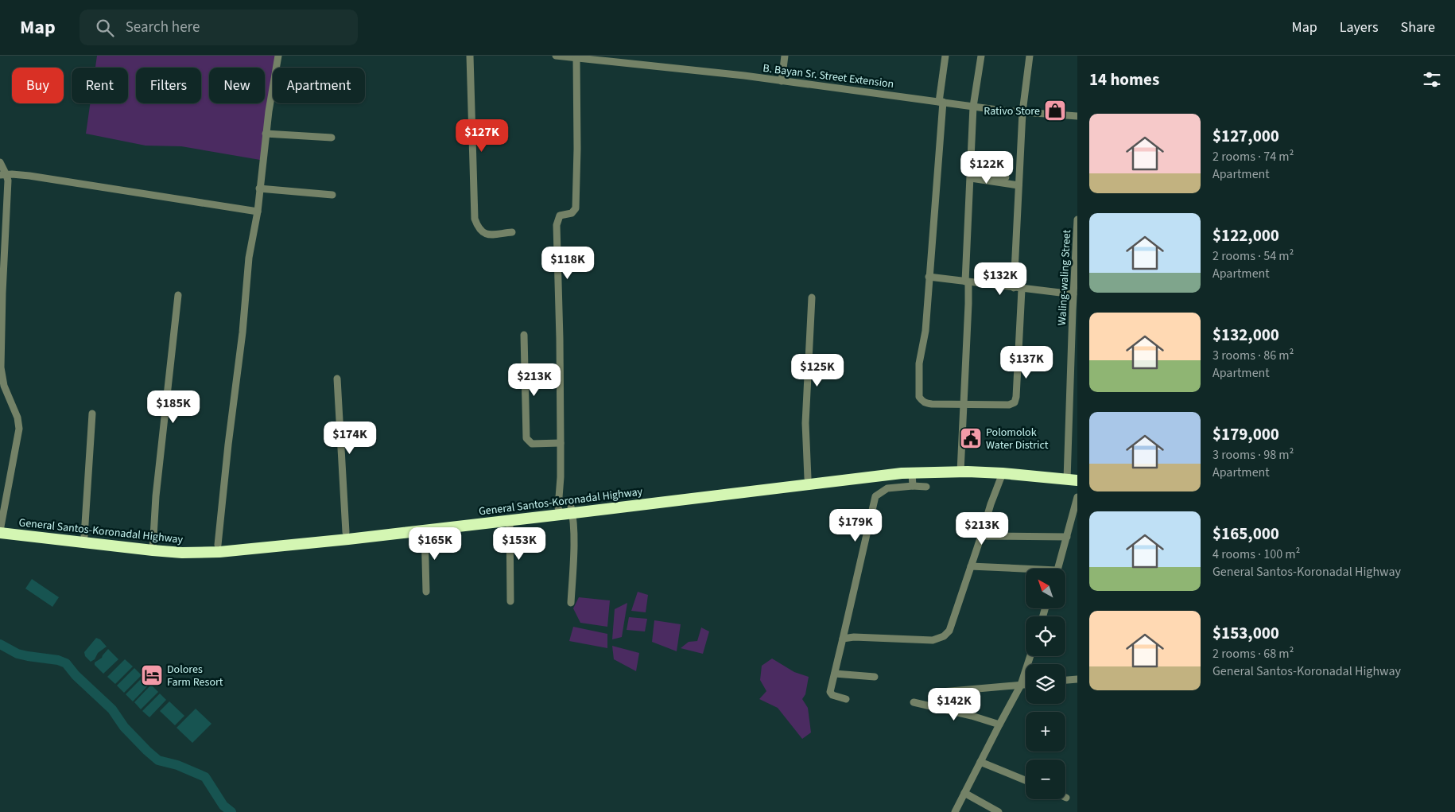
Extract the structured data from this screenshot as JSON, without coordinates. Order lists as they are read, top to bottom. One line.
{"streets":{"highway":["General Santos-Koronadal Highway"],"street":["B. Bayan Sr. Street Extension","Waling-waling Street"]},"crossings":[["Waling-waling Street","General Santos-Koronadal Highway"]],"places":{"shop":["Rativo Store"],"public building":["Polomolok Water District"],"hotel":["Dolores Farm Resort"]},"north":"top left","page":{"header":"Map","search":"Search here","nav":["Map","Layers","Share"],"heading":"14 homes","chip":["Buy","Rent","Filters","New","Apartment"],"list":[{"name":"$127,000","note":"2 rooms · 74 m² · Apartment"},{"name":"$122,000","note":"2 rooms · 54 m² · Apartment"},{"name":"$132,000","note":"3 rooms · 86 m² · Apartment"},{"name":"$179,000","note":"3 rooms · 98 m² · Apartment"},{"name":"$165,000","note":"4 rooms · 100 m² · General Santos-Koronadal Highway"},{"name":"$153,000","note":"2 rooms · 68 m² · General Santos-Koronadal Highway"}],"price":["$127K","$122K","$118K","$132K","$137K","$125K","$213K","$185K","$174K","$179K","$213K","$165K","$153K","$142K"],"map_buttons":["+","−"]}}
